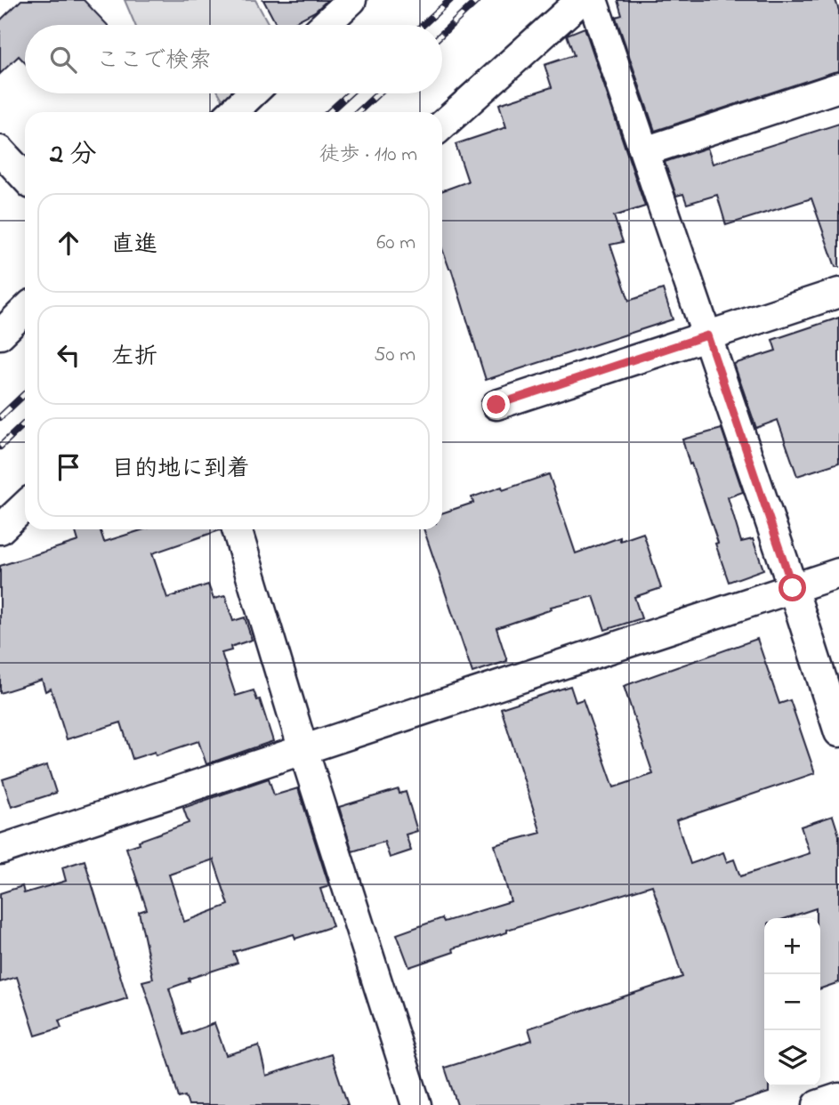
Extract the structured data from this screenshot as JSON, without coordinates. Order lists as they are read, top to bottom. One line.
{"page":{"search":"ここで検索","heading":["2 分","徒歩 · 110 m"],"list":[["直進","60 m"],["左折","50 m"],"目的地に到着"],"map_buttons":["+","−"]}}
